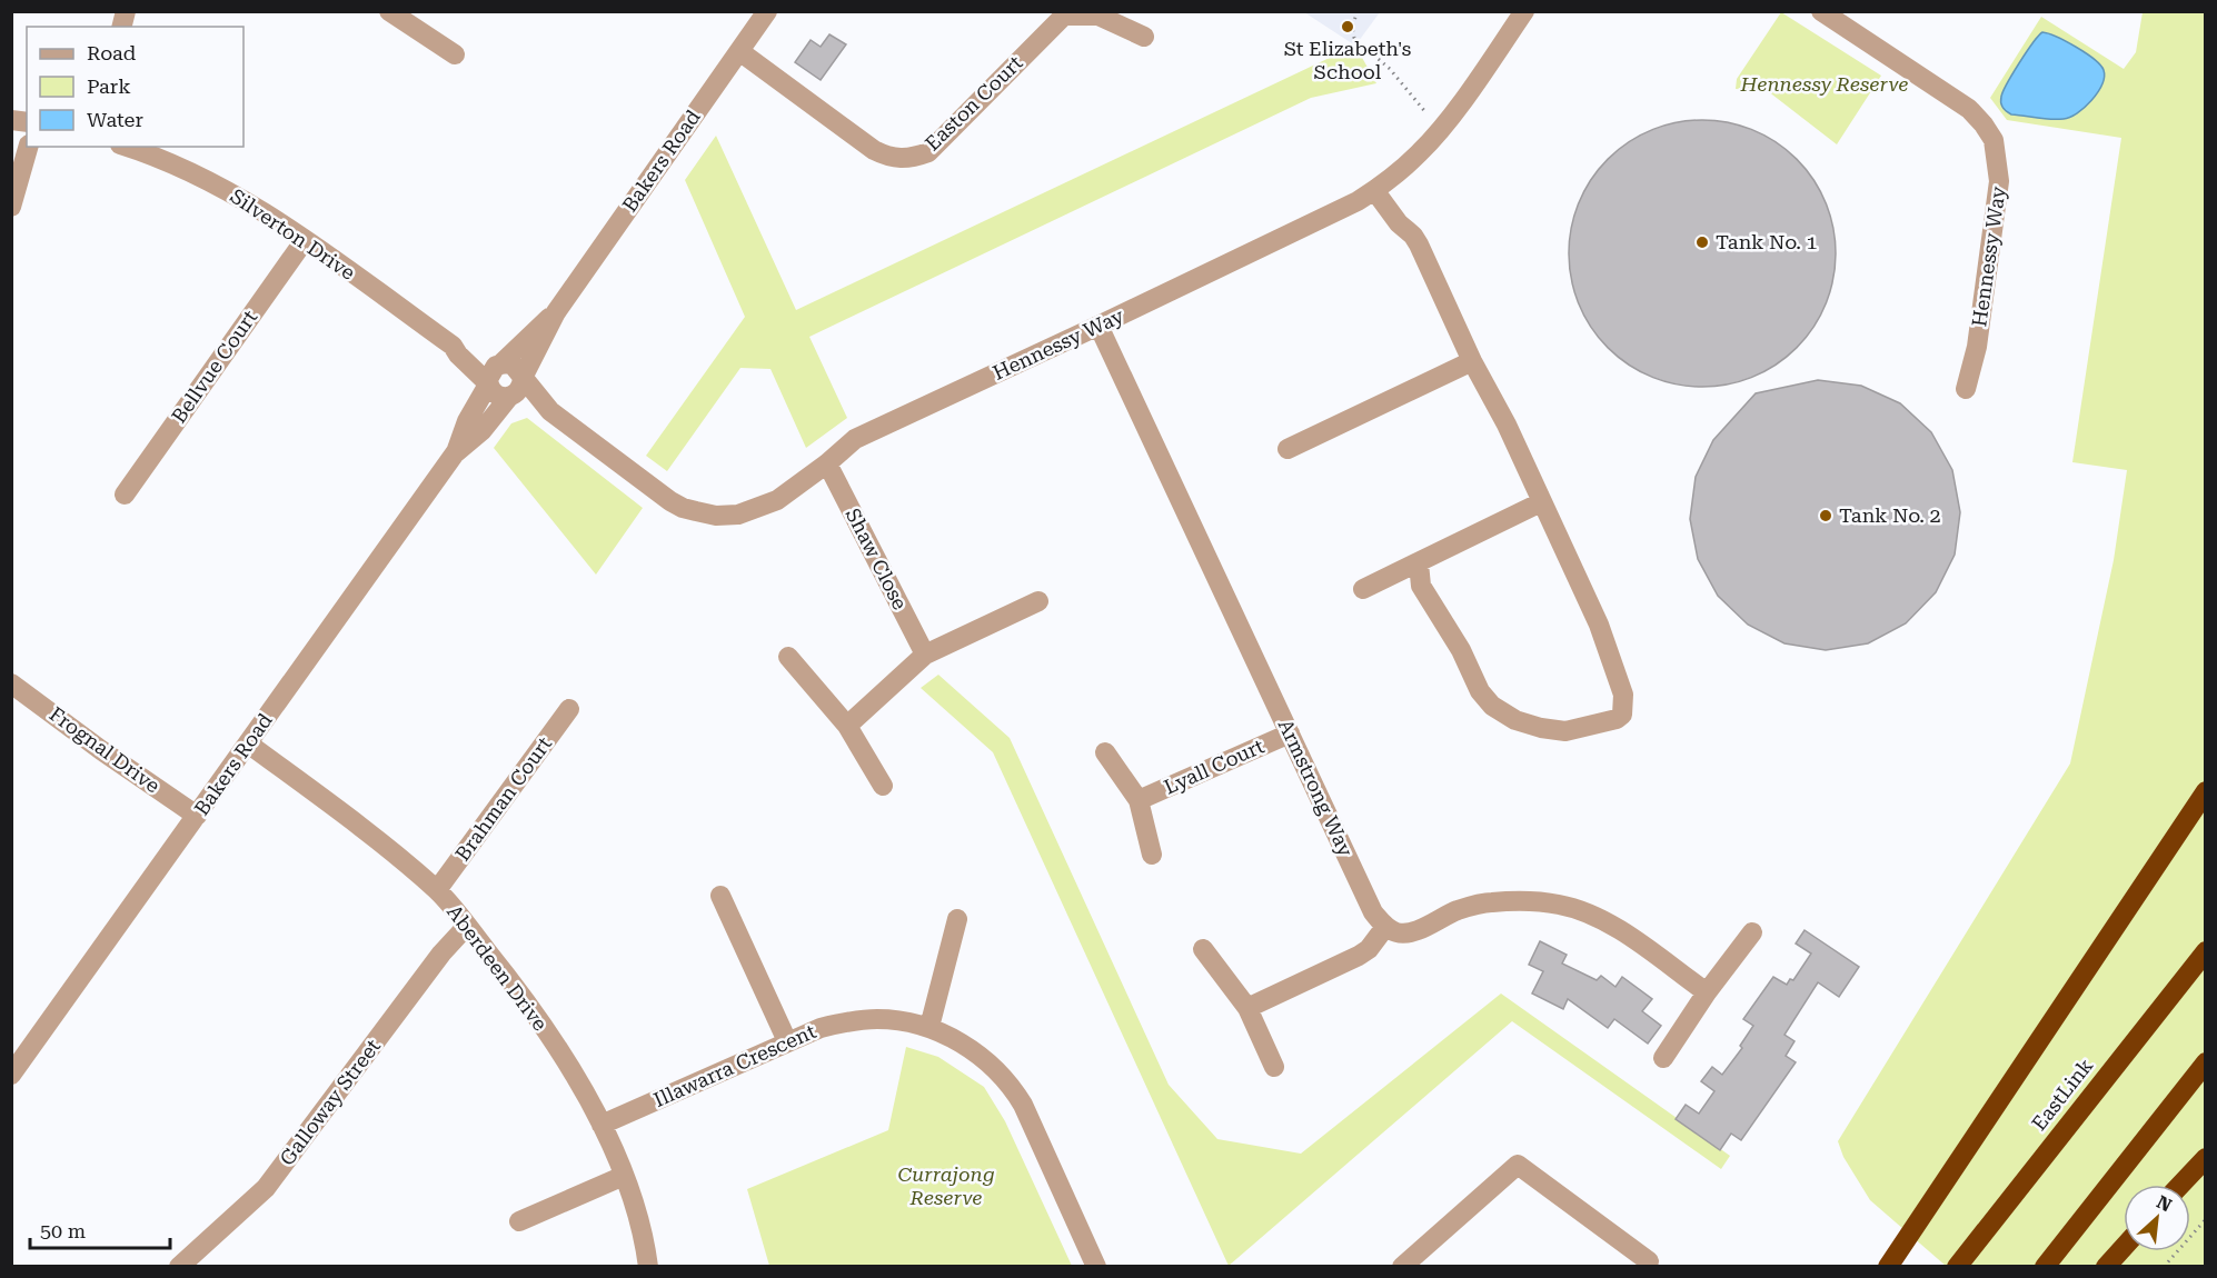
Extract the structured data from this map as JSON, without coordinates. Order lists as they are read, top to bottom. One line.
{"streets":{"highway":["EastLink"],"street":["Easton Court","Bakers Road","Silverton Drive","Hennessy Way","Bellvue Court","Shaw Close","Frognal Drive","Lyall Court","Armstrong Way","Brahman Court","Aberdeen Drive","Illawarra Crescent","Galloway Street"]},"crossings":[["Easton Court","Bakers Road"],["Bakers Road","Silverton Drive"],["Bakers Road","Hennessy Way"],["Bakers Road","Frognal Drive"],["Bakers Road","Aberdeen Drive"],["Silverton Drive","Hennessy Way"],["Silverton Drive","Bellvue Court"],["Hennessy Way","Shaw Close"],["Hennessy Way","Armstrong Way"],["Lyall Court","Armstrong Way"],["Brahman Court","Aberdeen Drive"],["Aberdeen Drive","Illawarra Crescent"],["Aberdeen Drive","Galloway Street"]],"parks":["Hennessy Reserve","Currajong Reserve"],"places":["St Elizabeth's School","Tank No. 1","Tank No. 2"],"legend":["Road","Park","Water"],"scale_bar":"50 m","north":"top right"}
